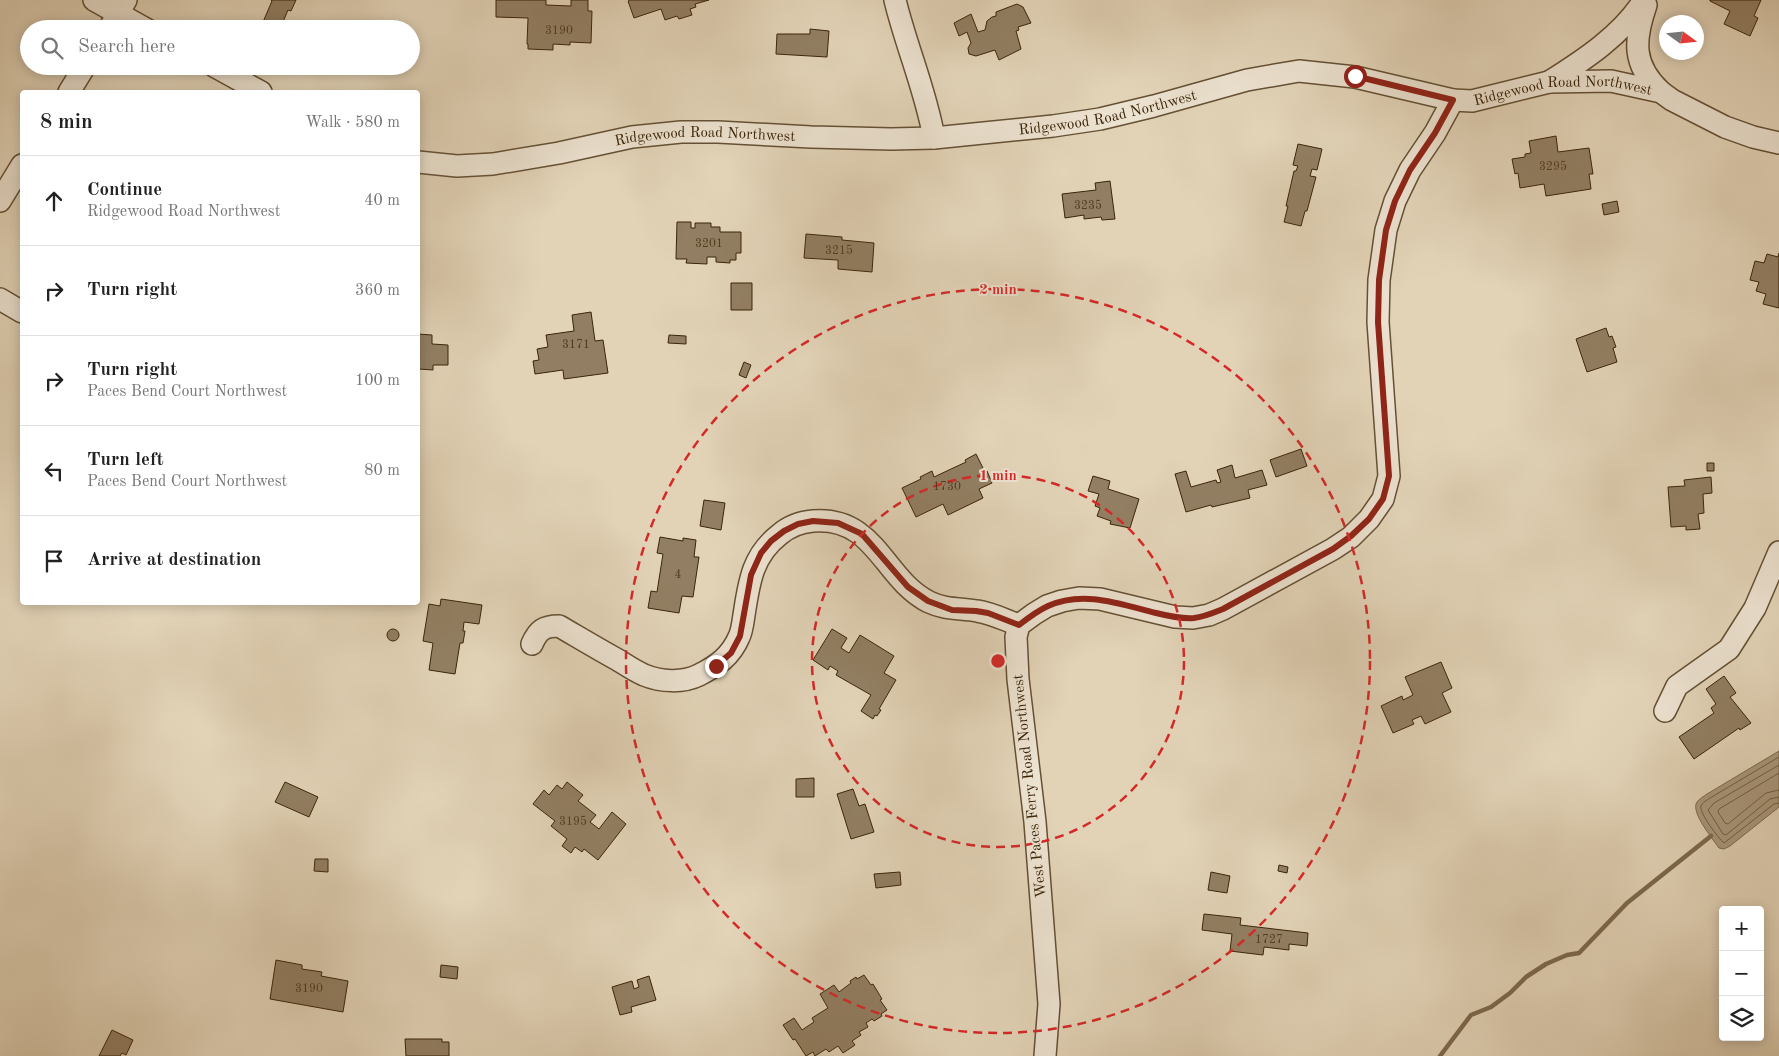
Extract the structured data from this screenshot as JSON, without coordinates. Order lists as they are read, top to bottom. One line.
{"streets":{"street":["Ridgewood Road Northwest","West Paces Ferry Road Northwest"]},"house_numbers":["3190","3295","3235","3201","3215","3171","1730","4","3195","1727","3190"],"north":"right","page":{"search":"Search here","heading":["8 min","Walk · 580 m"],"list":[["Continue","Ridgewood Road Northwest","40 m"],["Turn right","360 m"],["Turn right","Paces Bend Court Northwest","100 m"],["Turn left","Paces Bend Court Northwest","80 m"],"Arrive at destination"],"map_buttons":["+","−"]},"rings":["2 min","1 min"]}
